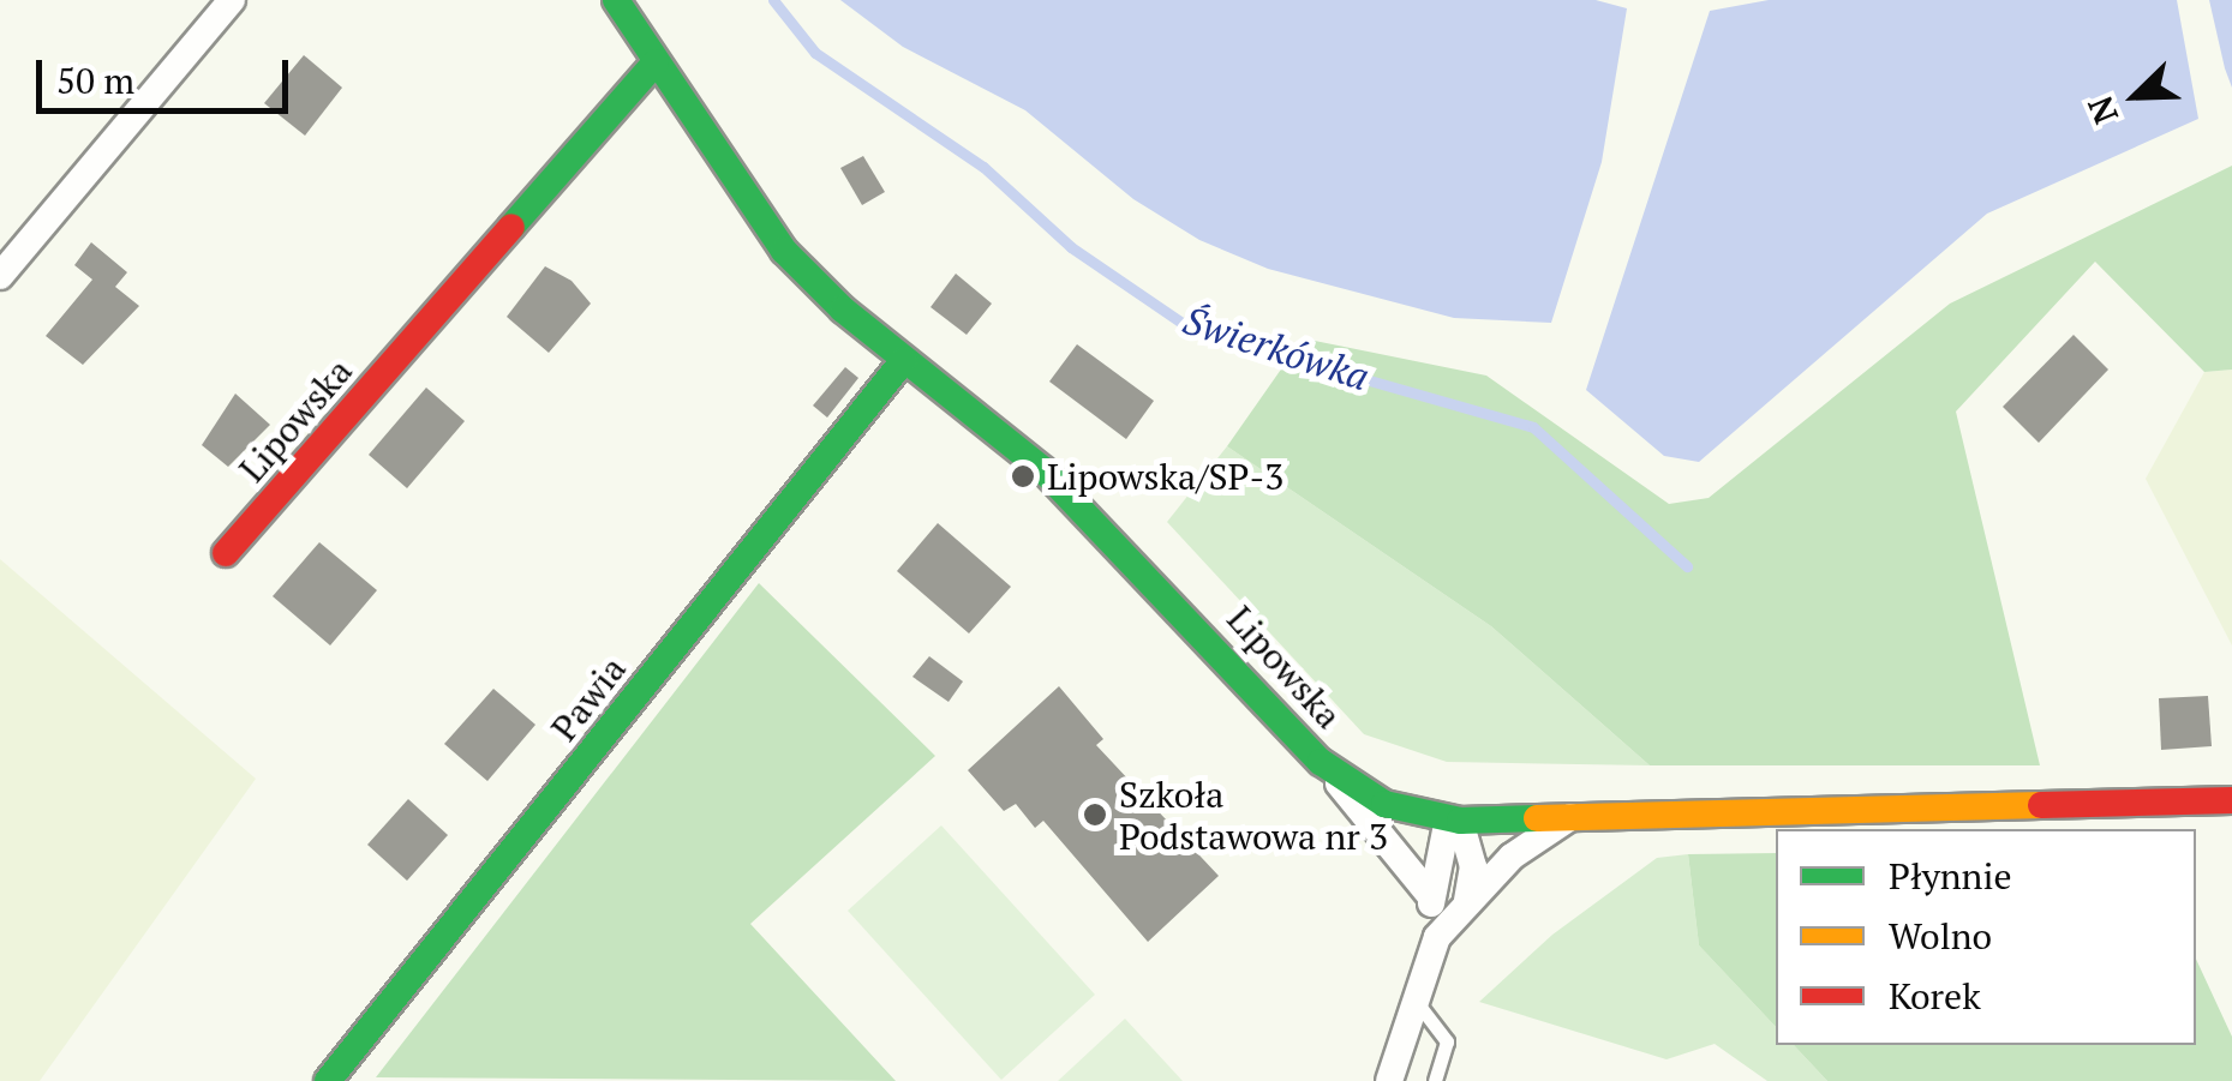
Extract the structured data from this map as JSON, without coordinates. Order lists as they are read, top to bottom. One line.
{"streets":{"street":["Lipowska","Pawia"]},"crossings":[["Lipowska","Pawia"]],"water":["Świerkówka"],"places":["Lipowska/SP-3","Szkoła Podstawowa nr 3"],"legend":["Płynnie","Wolno","Korek"],"scale_bar":"50 m","north":"bottom left"}
